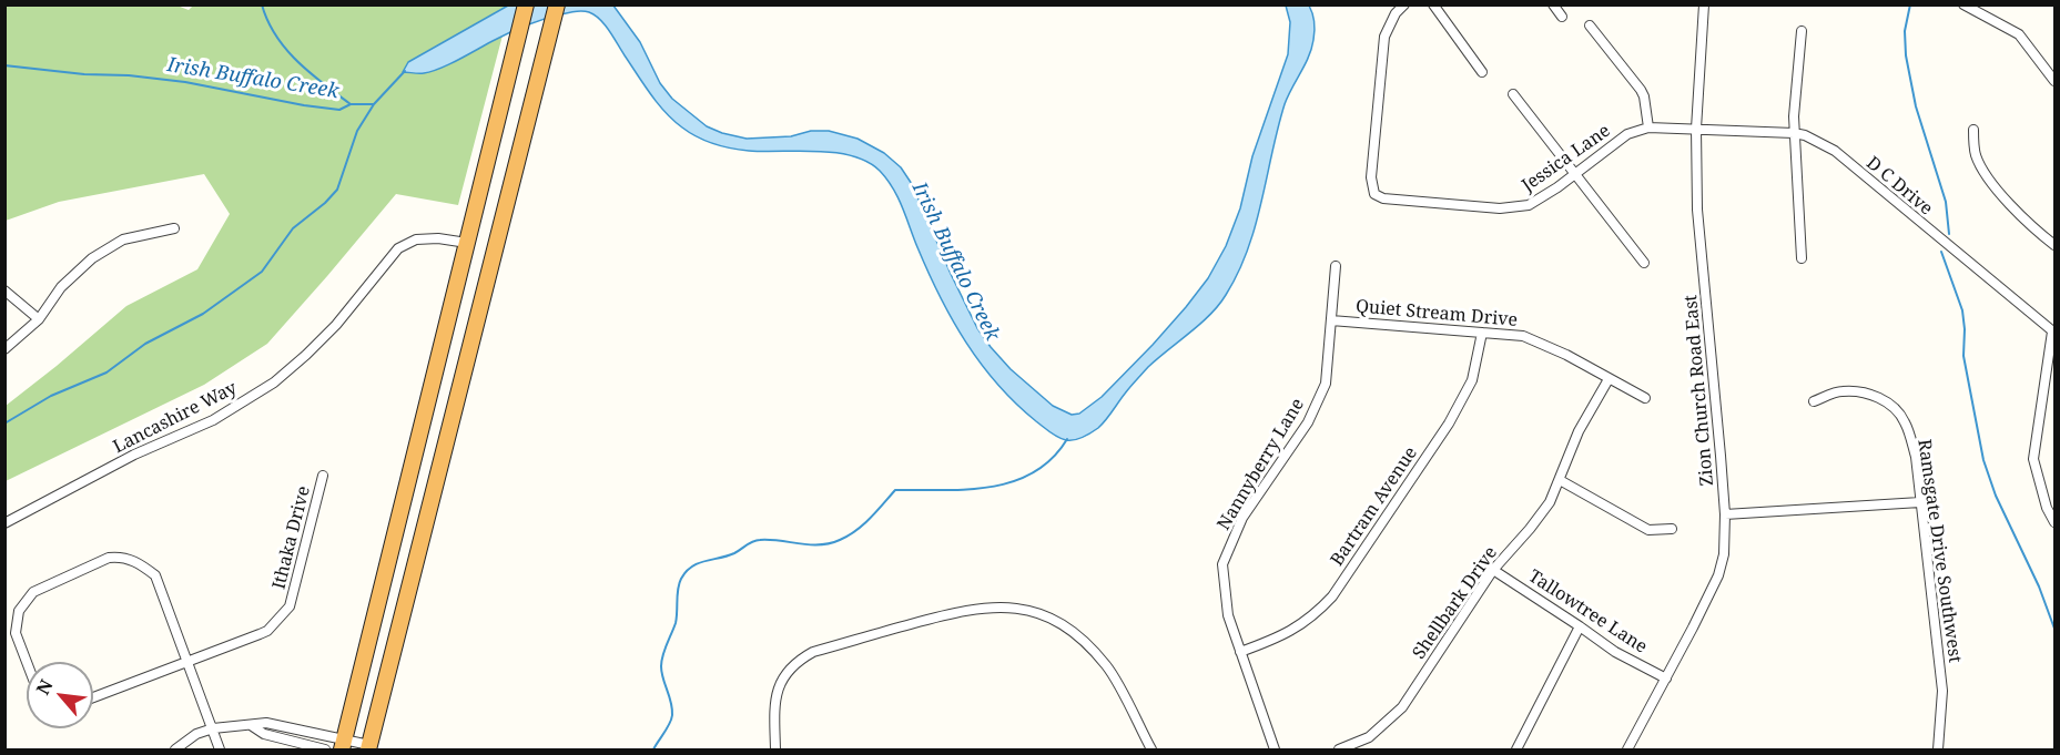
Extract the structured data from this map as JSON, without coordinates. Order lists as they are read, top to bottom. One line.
{"streets":{"street":["Jessica Lane","D C Drive","Quiet Stream Drive","Zion Church Road East","Lancashire Way","Nannyberry Lane","Bartram Avenue","Ithaka Drive","Ramsgate Drive Southwest","Shellbark Drive","Tallowtree Lane"]},"crossings":[["Jessica Lane","D C Drive"],["Jessica Lane","Zion Church Road East"],["D C Drive","Zion Church Road East"],["Quiet Stream Drive","Nannyberry Lane"],["Quiet Stream Drive","Bartram Avenue"],["Quiet Stream Drive","Shellbark Drive"],["Zion Church Road East","Tallowtree Lane"],["Nannyberry Lane","Bartram Avenue"],["Shellbark Drive","Tallowtree Lane"]],"water":["Irish Buffalo Creek"],"north":"top left"}
